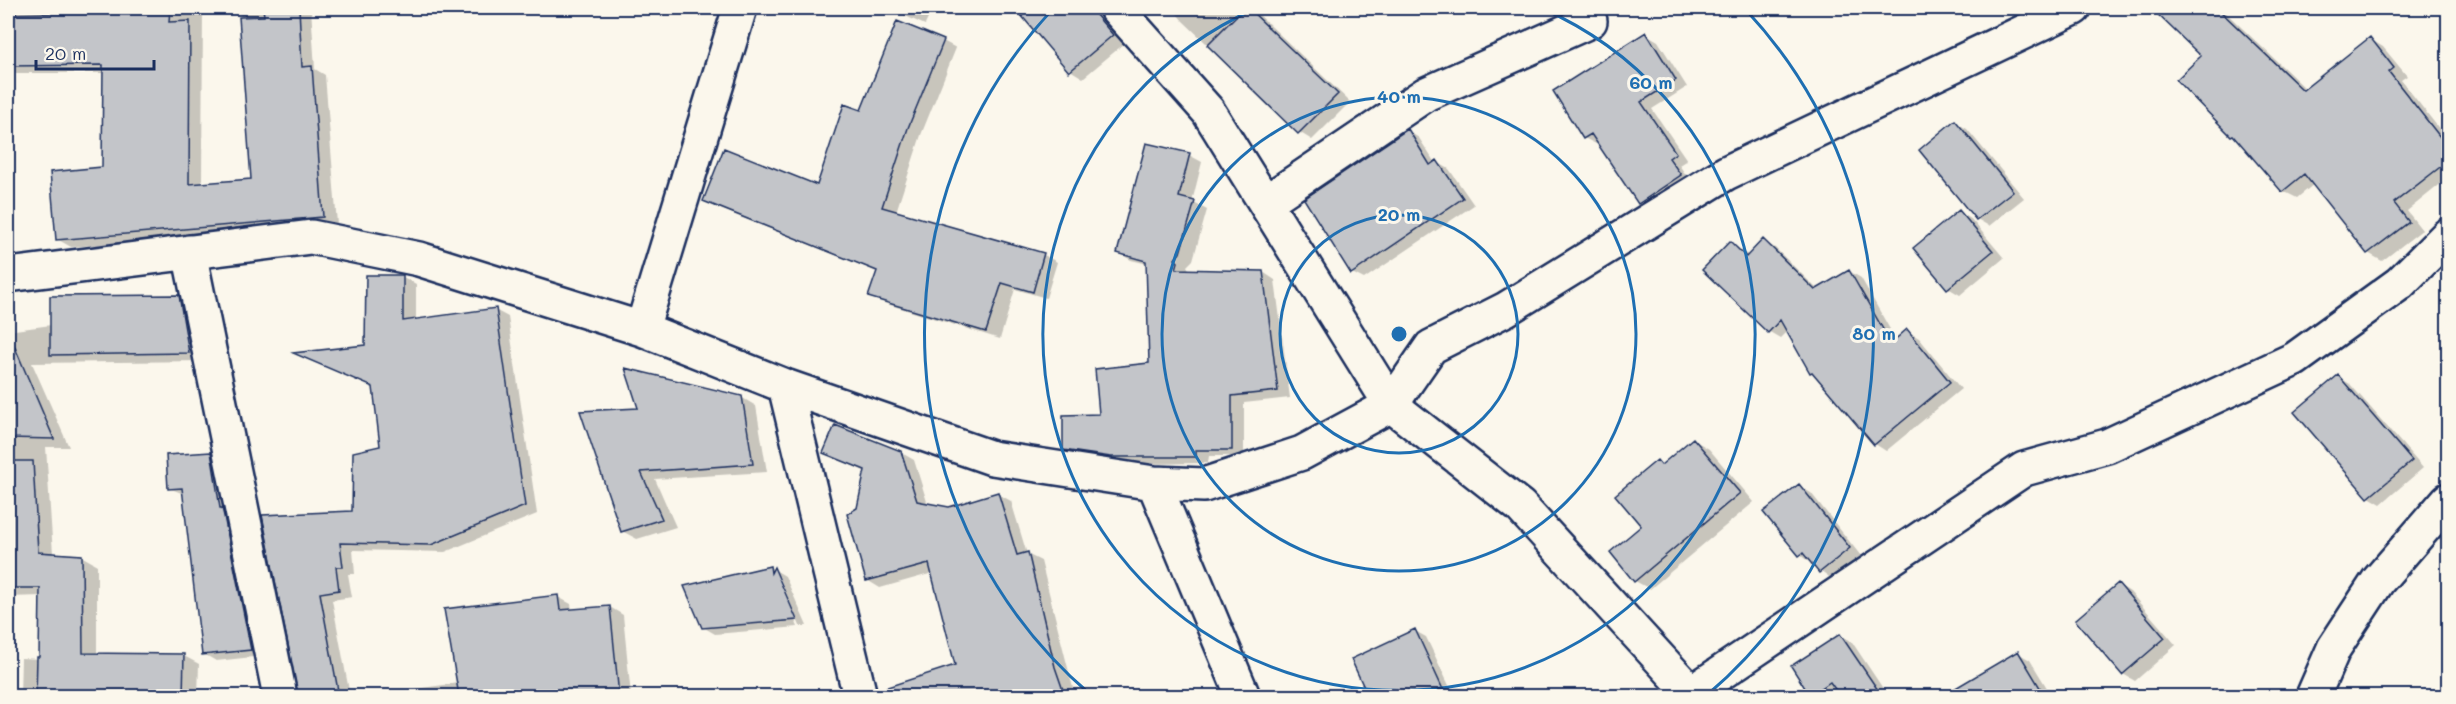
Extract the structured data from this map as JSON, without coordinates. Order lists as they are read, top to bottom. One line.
{"scale_bar":"20 m","rings":["60 m","40 m","20 m","80 m"]}
